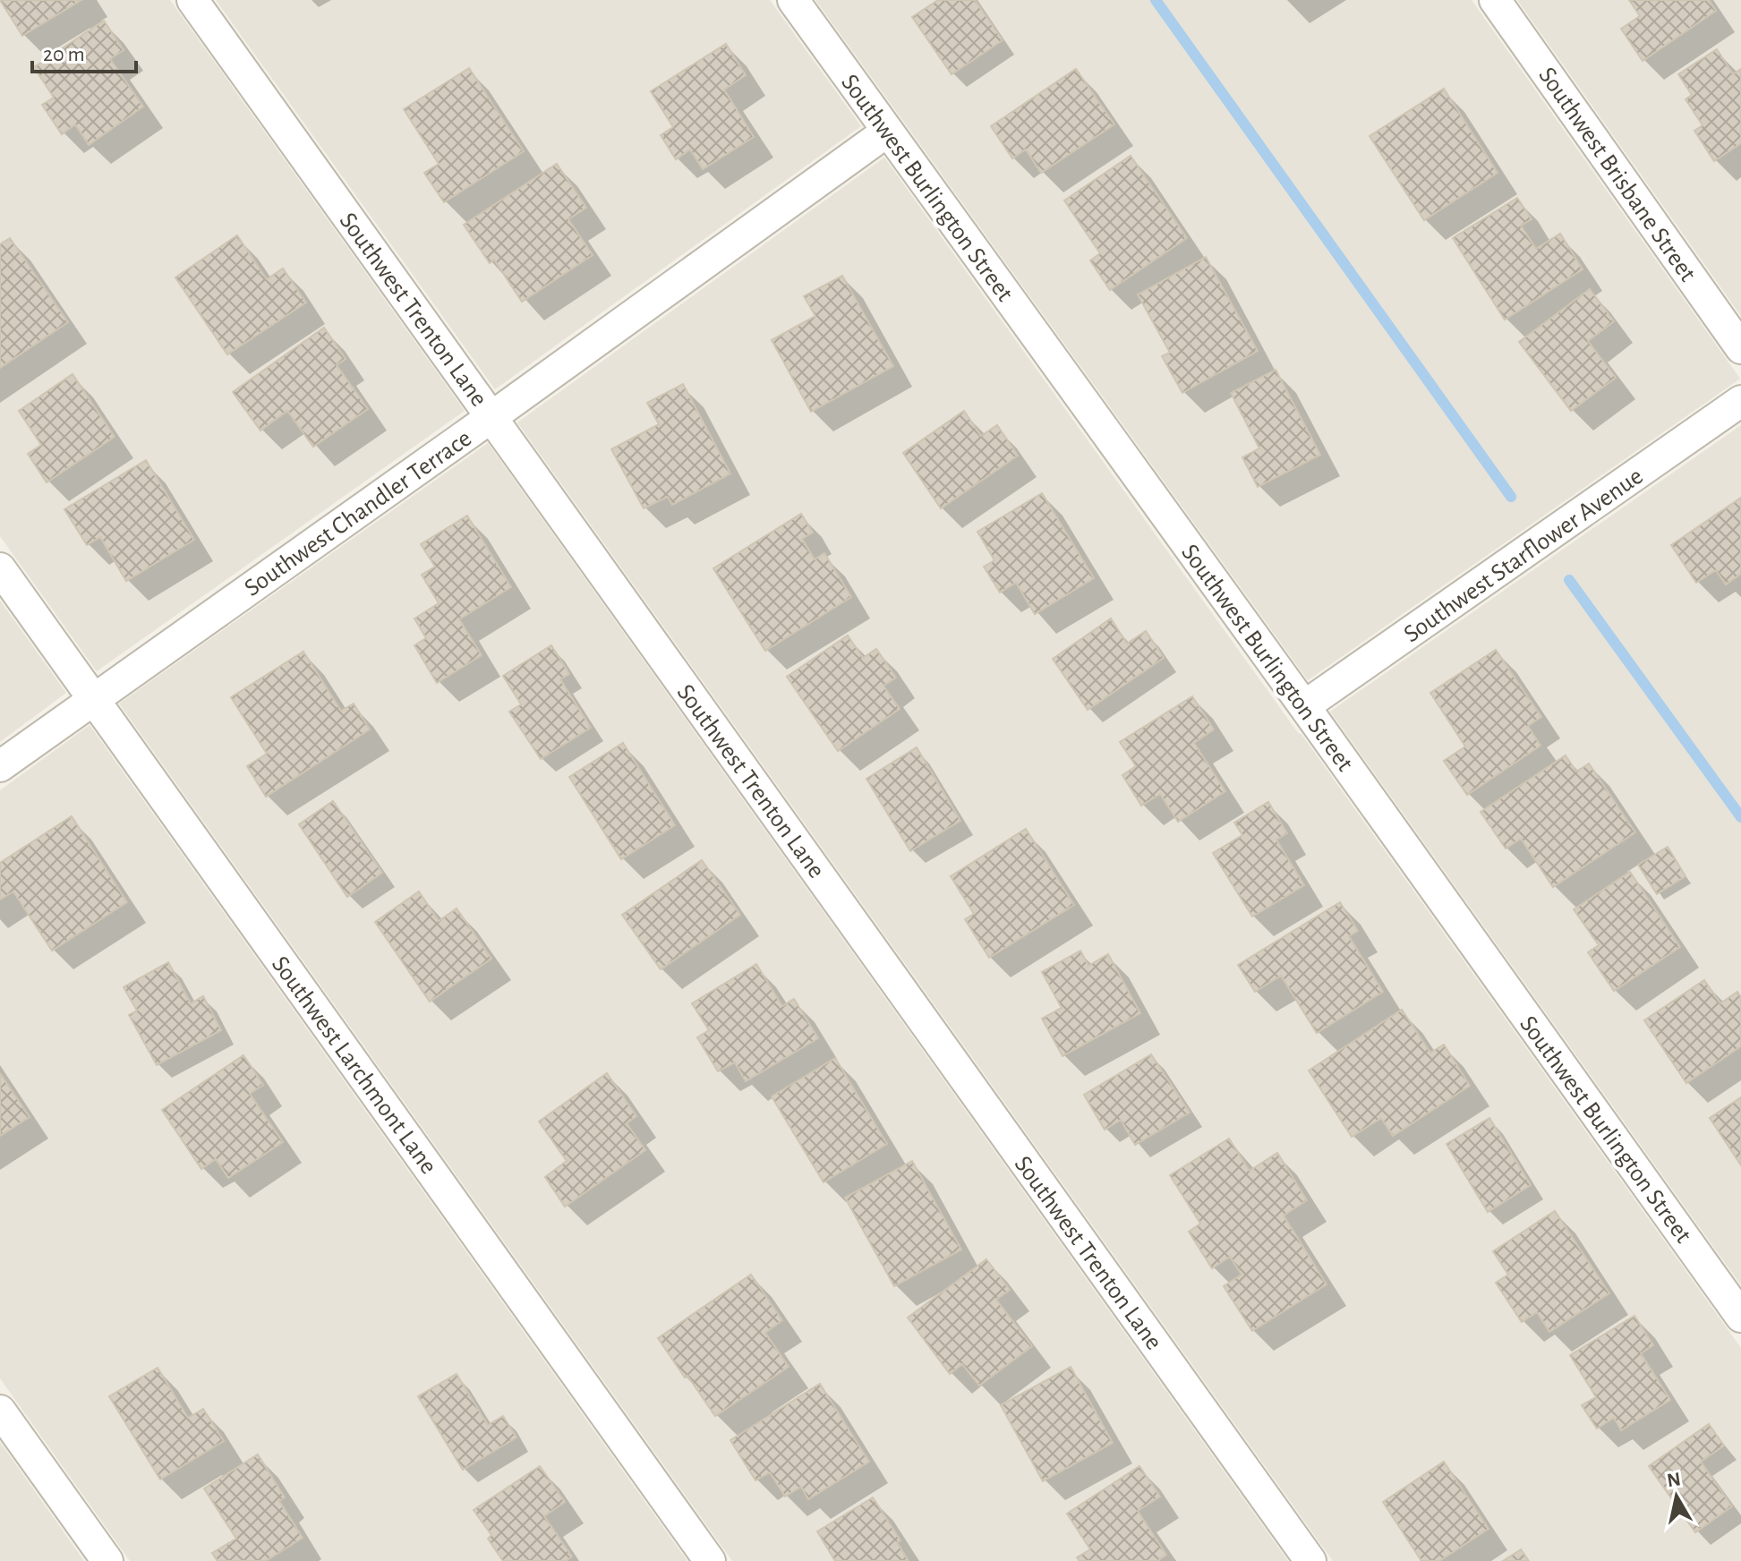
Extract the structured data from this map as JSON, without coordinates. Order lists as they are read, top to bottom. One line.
{"streets":{"street":["Southwest Brisbane Street","Southwest Burlington Street","Southwest Trenton Lane","Southwest Chandler Terrace","Southwest Starflower Avenue","Southwest Larchmont Lane"]},"crossings":[["Southwest Burlington Street","Southwest Chandler Terrace"],["Southwest Burlington Street","Southwest Starflower Avenue"],["Southwest Trenton Lane","Southwest Chandler Terrace"],["Southwest Chandler Terrace","Southwest Larchmont Lane"]],"scale_bar":"20 m","north":"top"}
